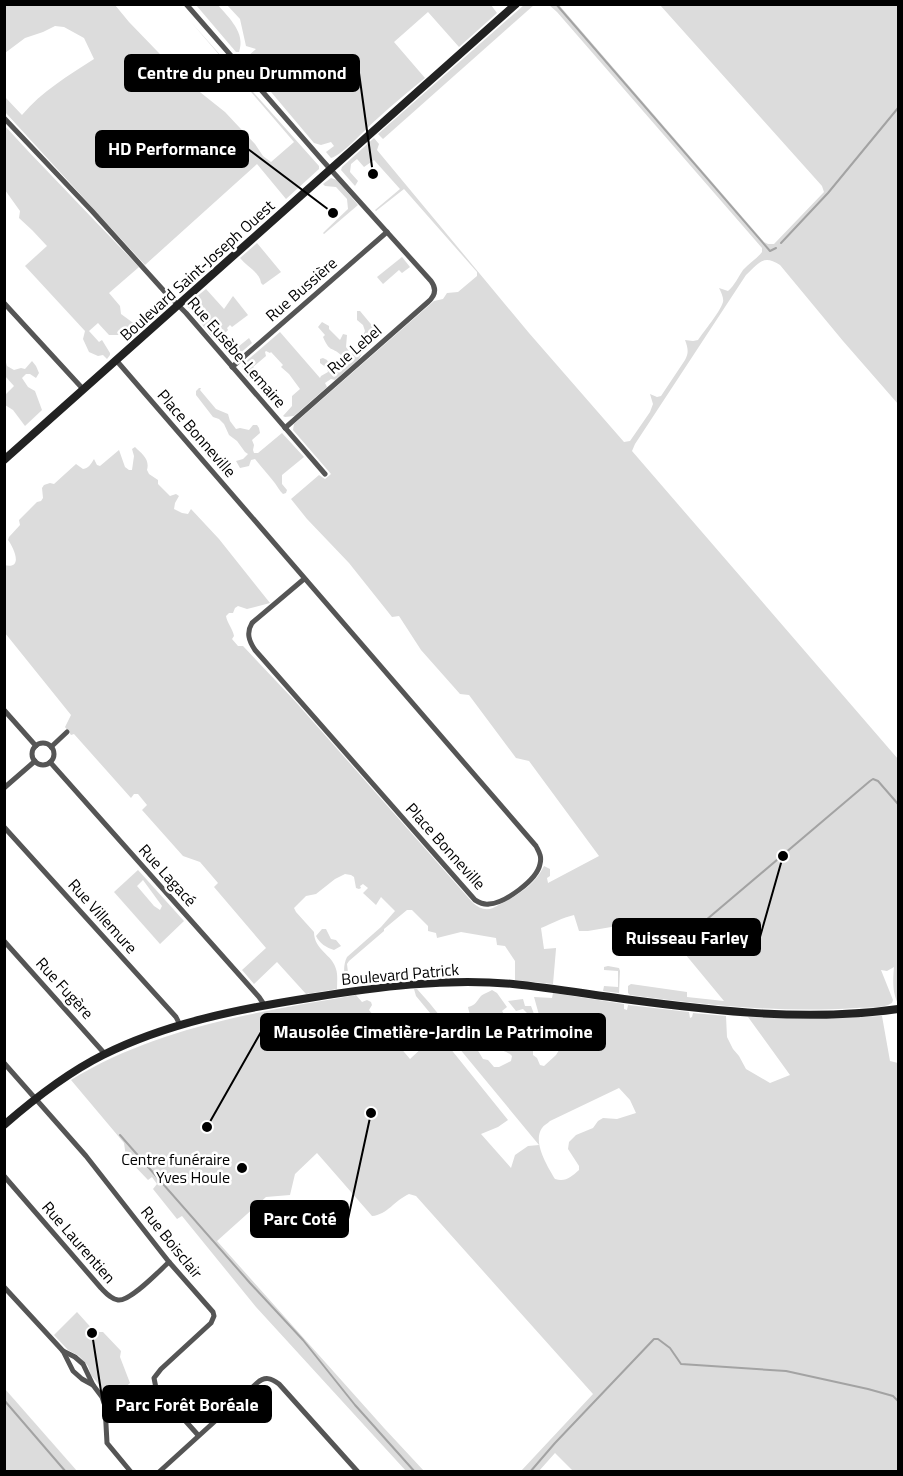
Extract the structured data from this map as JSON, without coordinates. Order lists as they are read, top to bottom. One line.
{"streets":{"street":["Boulevard Saint-Joseph Ouest","Rue Bussière","Rue Lebel","Rue Eusèbe-Lemaire","Place Bonneville","Rue Lagacé","Rue Villemure","Boulevard Patrick","Rue Fugère","Rue Laurentien","Rue Boisclair"]},"crossings":[["Boulevard Saint-Joseph Ouest","Rue Eusèbe-Lemaire"],["Boulevard Saint-Joseph Ouest","Place Bonneville"],["Rue Bussière","Rue Lebel"],["Rue Bussière","Rue Eusèbe-Lemaire"],["Rue Lebel","Rue Eusèbe-Lemaire"],["Rue Lagacé","Boulevard Patrick"],["Rue Villemure","Boulevard Patrick"],["Boulevard Patrick","Rue Fugère"],["Boulevard Patrick","Rue Boisclair"],["Rue Laurentien","Rue Boisclair"]],"places":["Centre du pneu Drummond","HD Performance","Ruisseau Farley","Parc Coté","Mausolée Cimetière-Jardin Le Patrimoine","Centre funéraire Yves Houle","Parc Forêt Boréale"]}
